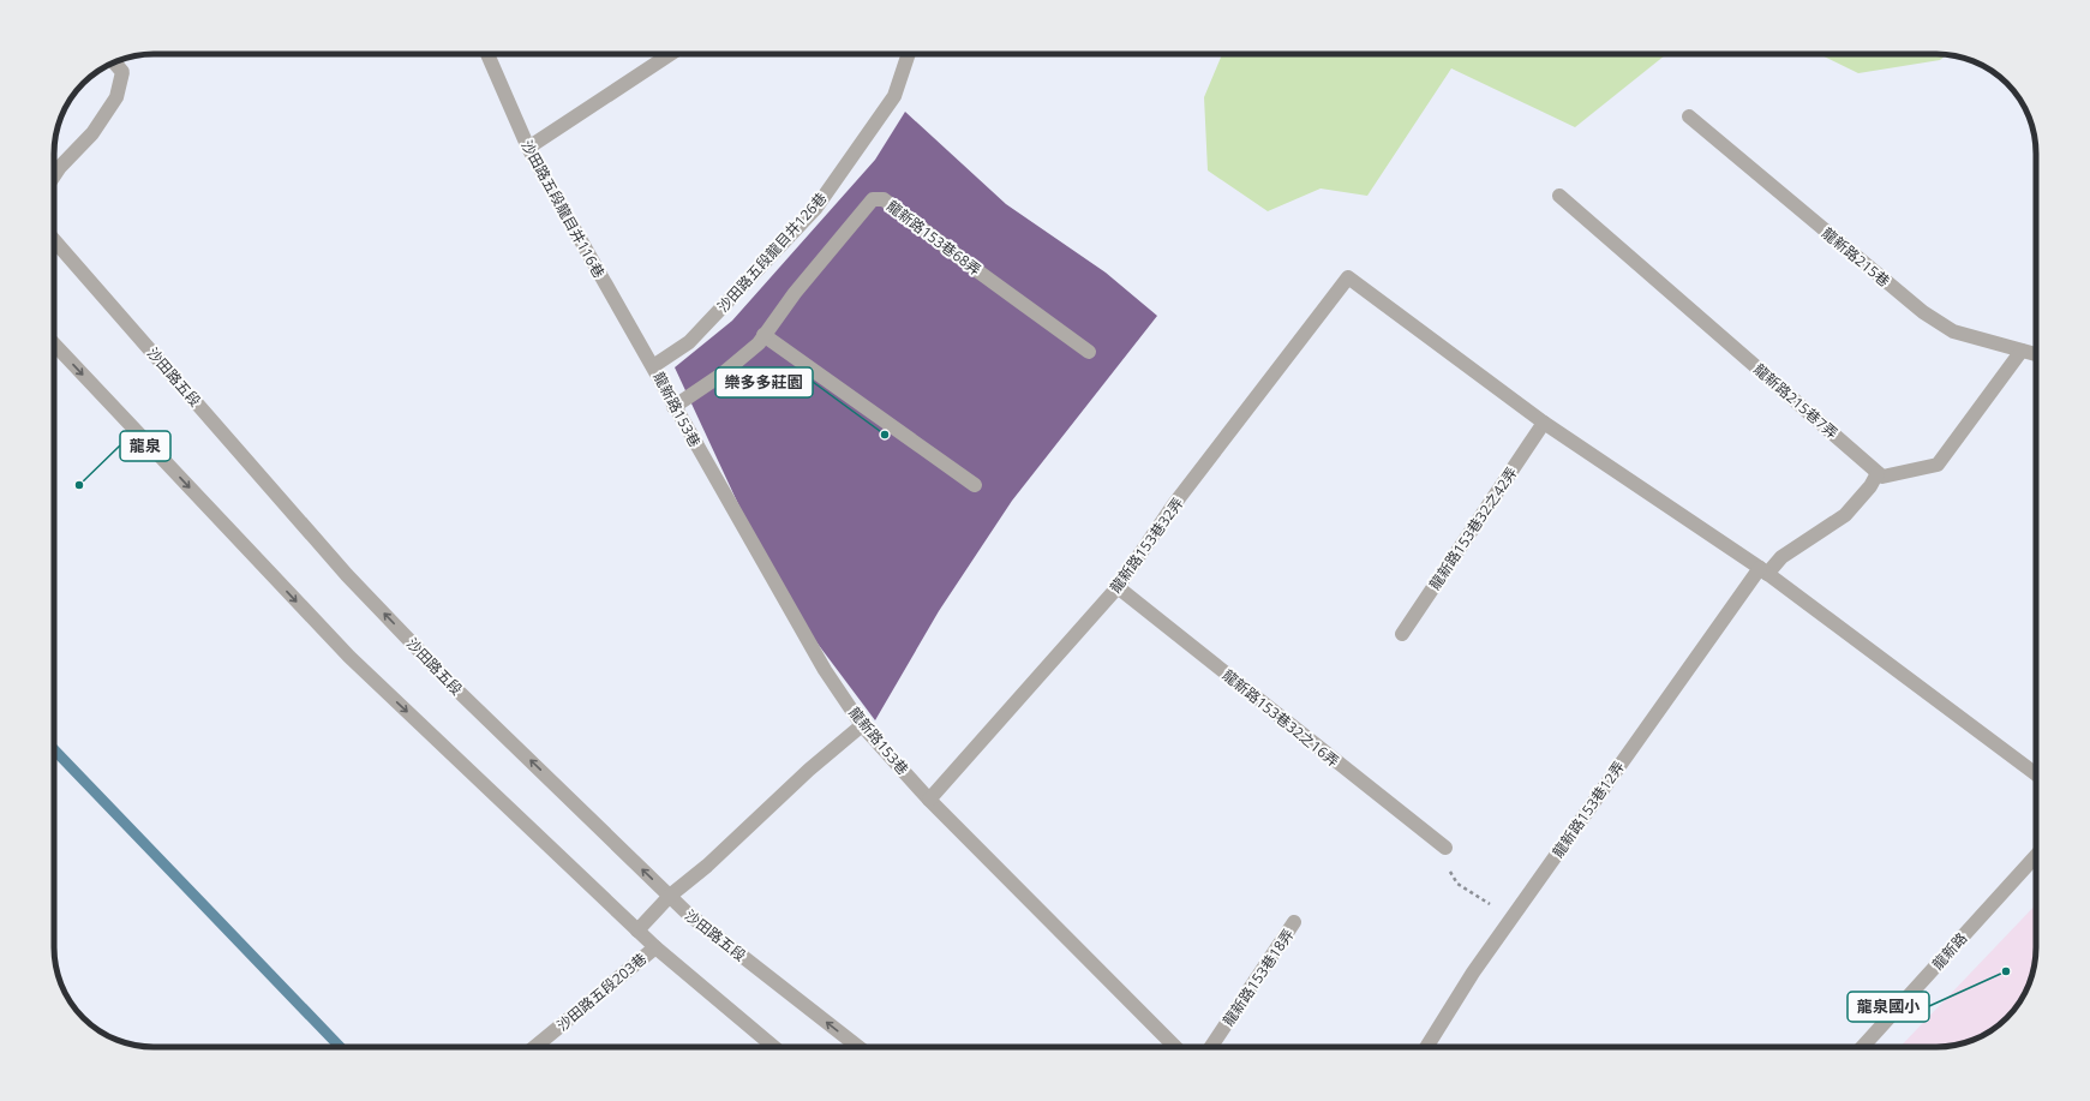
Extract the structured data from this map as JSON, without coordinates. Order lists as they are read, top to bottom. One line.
{"streets":{"street":["沙田路五段龍目井116巷","龍新路153巷68弄","沙田路五段龍目井126巷","龍新路215巷","沙田路五段","龍新路215巷7弄","龍新路153巷","龍新路153巷32之42弄","龍新路153巷32弄","龍新路153巷32之16弄","龍新路153巷12弄","龍新路","龍新路153巷18弄","沙田路五段203巷"]},"crossings":[["沙田路五段龍目井116巷","沙田路五段龍目井126巷"],["沙田路五段龍目井116巷","龍新路153巷"],["龍新路153巷68弄","龍新路153巷"],["沙田路五段龍目井126巷","龍新路153巷"],["龍新路215巷7弄","龍新路153巷12弄"],["龍新路153巷","龍新路153巷32弄"],["龍新路153巷32之42弄","龍新路153巷32弄"],["龍新路153巷32弄","龍新路153巷32之16弄"]],"places":["樂多多莊園","龍泉","龍泉國小"]}
